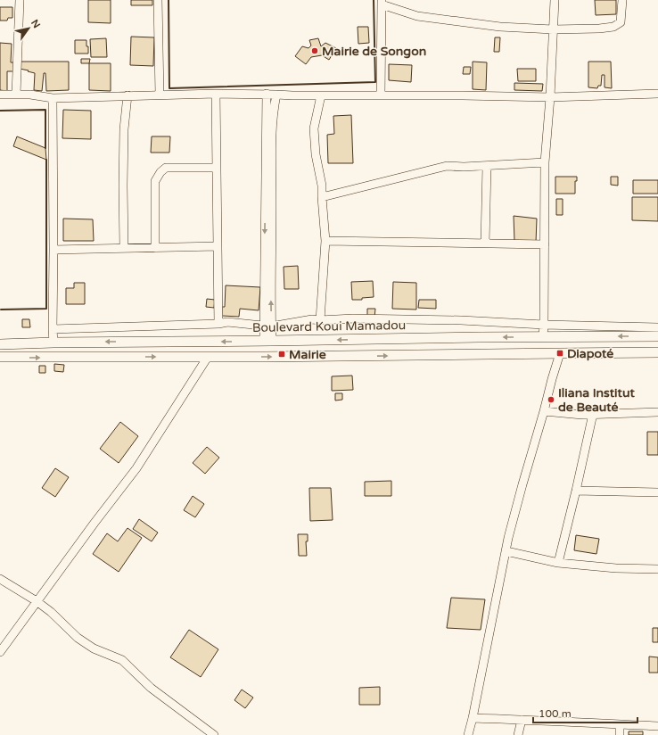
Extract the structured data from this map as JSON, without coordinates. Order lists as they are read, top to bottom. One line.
{"streets":{"main road":["Boulevard Koui Mamadou"]},"places":{"other":["Mairie de Songon","Iliana Institut de Beauté"],"transit":["Diapoté","Mairie"]},"scale_bar":"100 m","north":"top right"}
